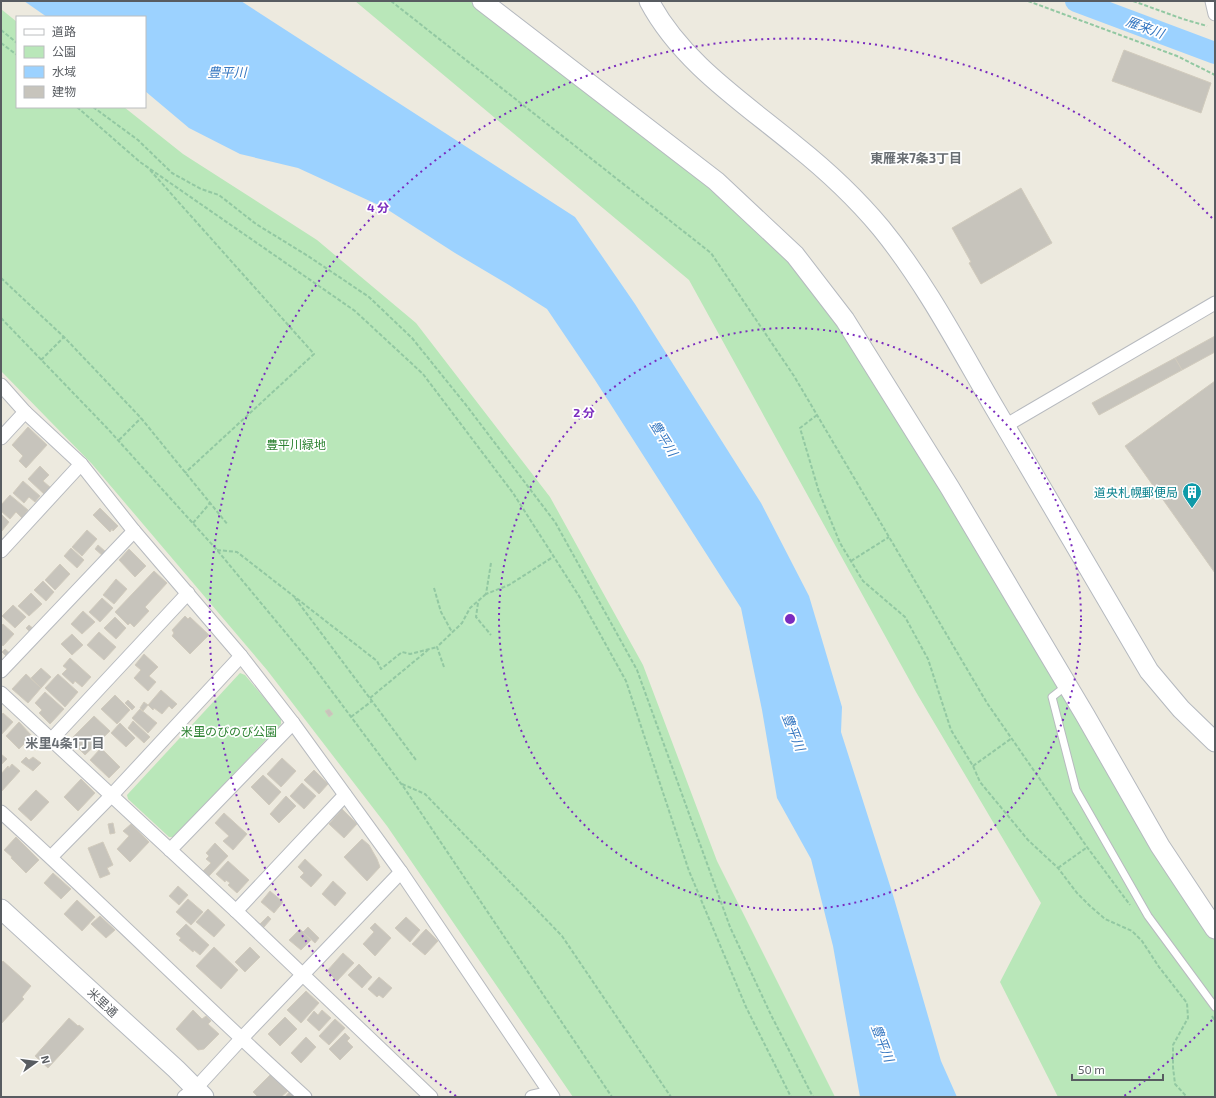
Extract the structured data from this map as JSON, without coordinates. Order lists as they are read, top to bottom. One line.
{"streets":{"street":["米里通"]},"districts":["東雁来7条3丁目","米里4条1丁目"],"water":["雁来川","豊平川"],"parks":["豊平川緑地","米里のびのび公園"],"places":{"building":["道央札幌郵便局"]},"legend":["道路","公園","水域","建物"],"scale_bar":"50 m","north":"right","rings":["4 分","2 分"]}
